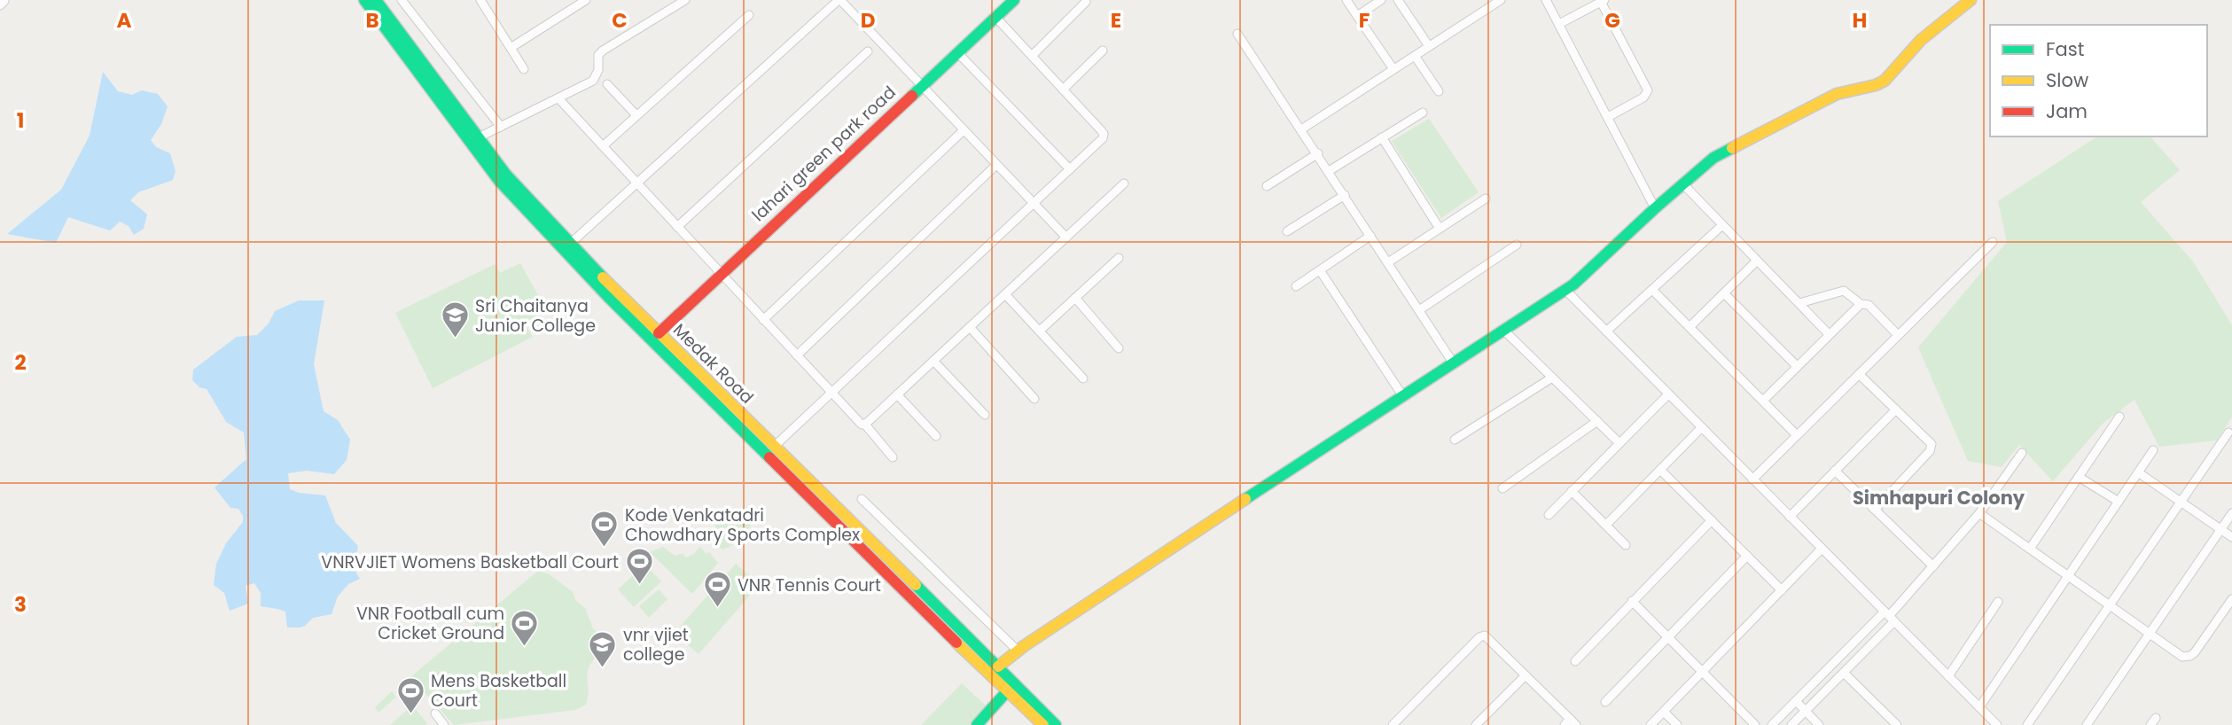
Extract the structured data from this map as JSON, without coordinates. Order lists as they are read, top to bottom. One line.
{"streets":{"main road":["lahari green park road","Medak Road"]},"crossings":[["lahari green park road","Medak Road"]],"districts":["Simhapuri Colony"],"places":{"school or university":["Sri Chaitanya Junior College","vnr vjiet college"],"sports":["Kode Venkatadri Chowdhary Sports Complex","VNRVJIET Womens Basketball Court","VNR Tennis Court","VNR Football cum Cricket Ground","Mens Basketball Court"]},"legend":["Fast","Slow","Jam"],"grid":{"columns":["A","B","C","D","E","F","G","H"],"rows":["1","2","3"]}}
